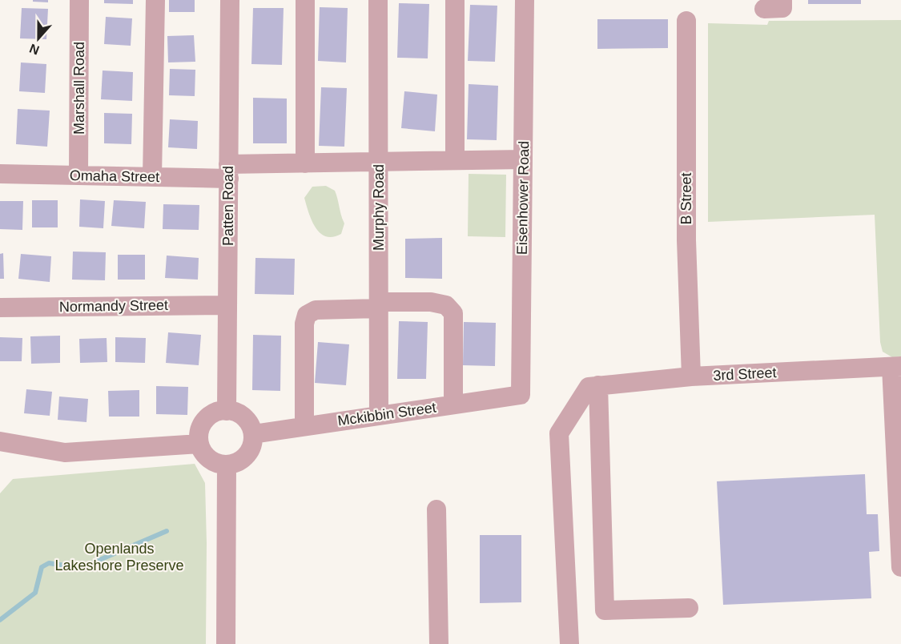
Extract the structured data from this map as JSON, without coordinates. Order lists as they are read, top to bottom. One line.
{"streets":{"street":["Marshall Road","Omaha Street","Eisenhower Road","B Street","Patten Road","Murphy Road","Normandy Street","3rd Street","Mckibbin Street"]},"crossings":[["Marshall Road","Omaha Street"],["Omaha Street","Eisenhower Road"],["Omaha Street","Patten Road"],["Omaha Street","Murphy Road"],["Eisenhower Road","Mckibbin Street"],["B Street","3rd Street"],["Patten Road","Normandy Street"],["Patten Road","Mckibbin Street"],["Murphy Road","Mckibbin Street"]],"parks":["Openlands Lakeshore Preserve"],"north":"bottom"}
